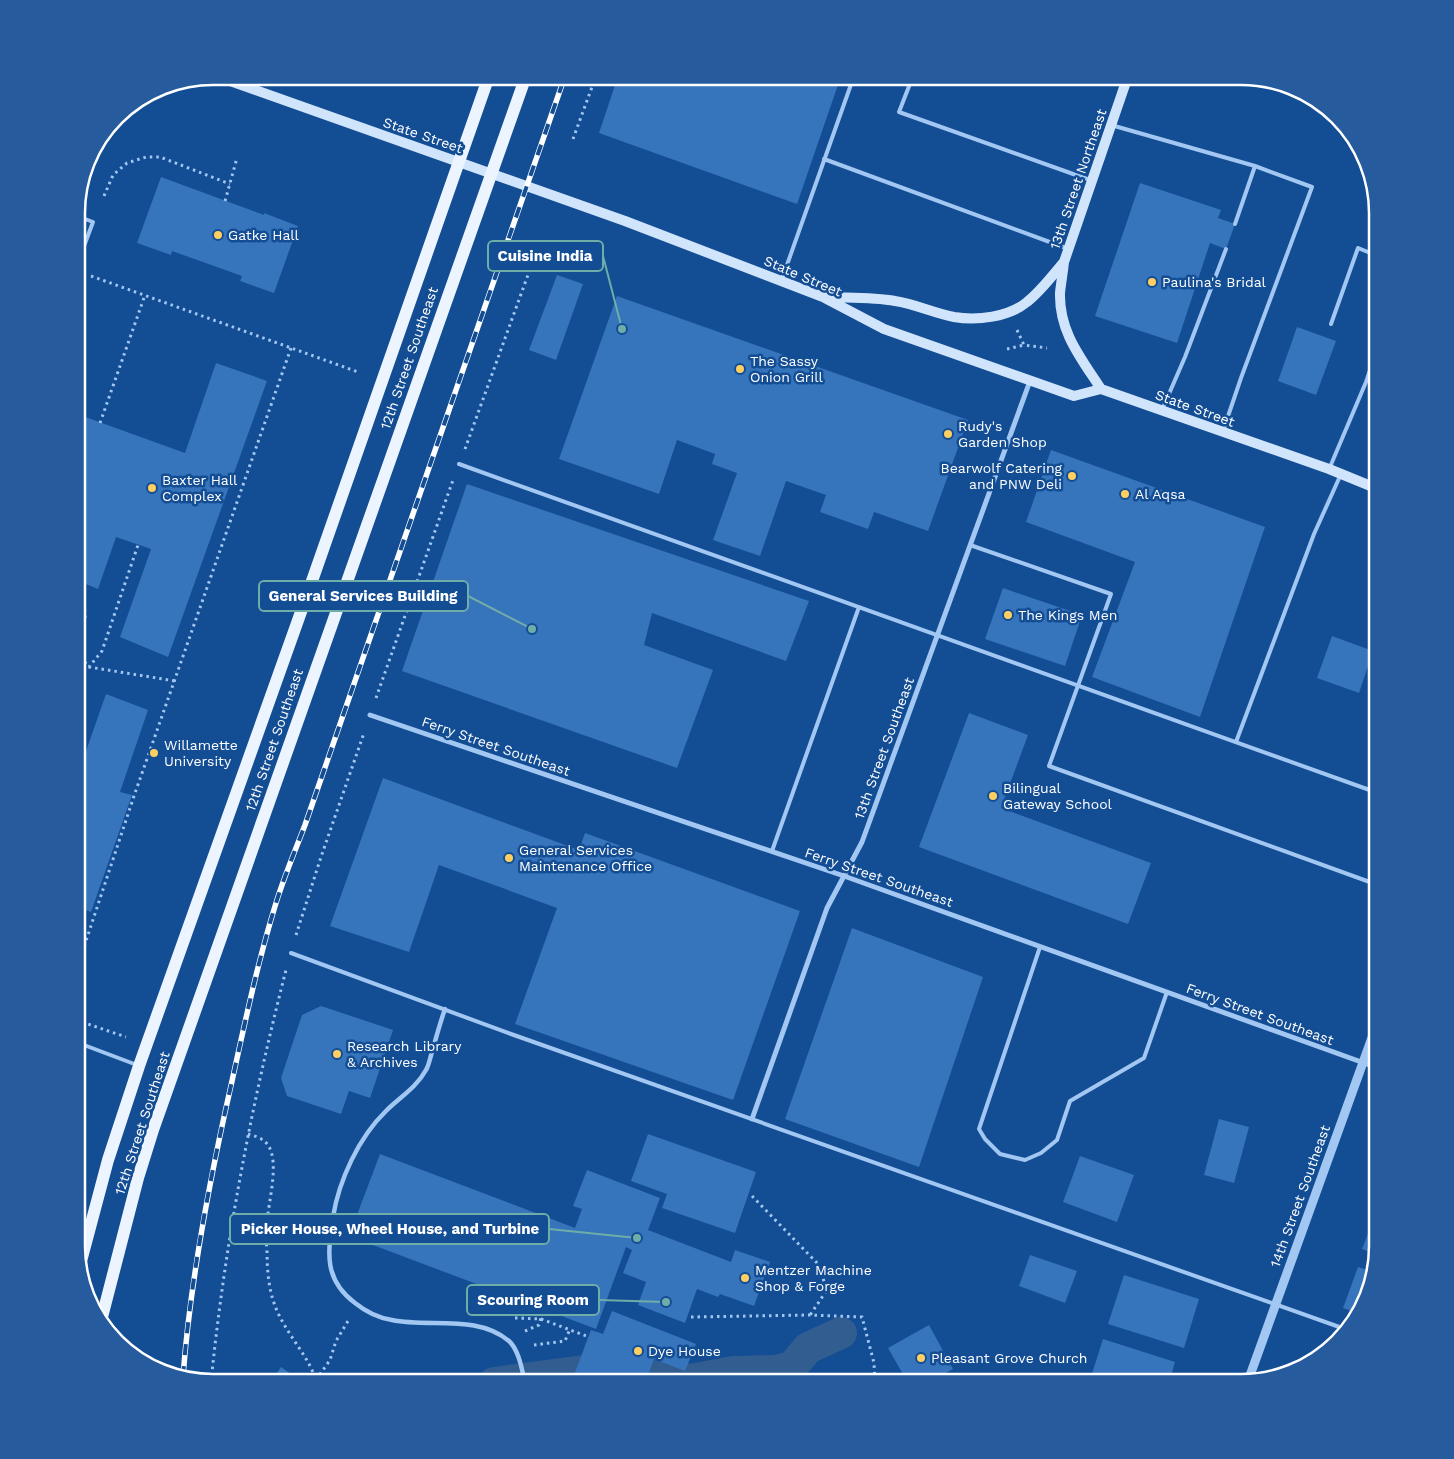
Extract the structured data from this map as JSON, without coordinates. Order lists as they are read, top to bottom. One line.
{"streets":{"main road":["State Street","13th Street Northeast","12th Street Southeast"],"street":["Ferry Street Southeast","13th Street Southeast","14th Street Southeast"]},"crossings":[["State Street","12th Street Southeast"],["State Street","13th Street Southeast"],["Ferry Street Southeast","13th Street Southeast"],["Ferry Street Southeast","14th Street Southeast"]],"places":["Gatke Hall","Paulina's Bridal","Cuisine India","The Sassy Onion Grill","Rudy's Garden Shop","Bearwolf Catering and PNW Deli","Baxter Hall Complex","Al Aqsa","The Kings Men","General Services Building","Willamette University","Bilingual Gateway School","General Services Maintenance Office","Research Library & Archives","Picker House, Wheel House, and Turbine","Mentzer Machine Shop & Forge","Scouring Room","Dye House","Pleasant Grove Church"]}
